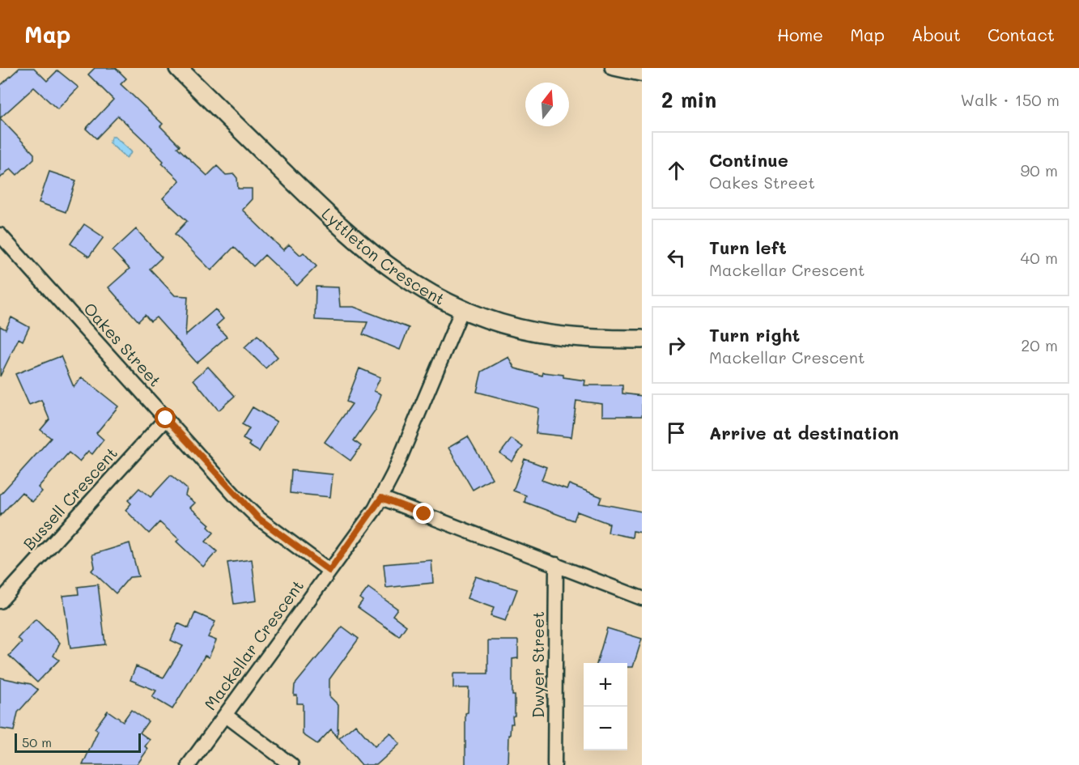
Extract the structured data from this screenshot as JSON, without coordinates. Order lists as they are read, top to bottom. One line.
{"streets":{"street":["Lyttleton Crescent","Oakes Street","Bussell Crescent","Mackellar Crescent","Dwyer Street"]},"crossings":[["Lyttleton Crescent","Mackellar Crescent"],["Oakes Street","Bussell Crescent"],["Oakes Street","Mackellar Crescent"]],"scale_bar":"50 m","north":"top","page":{"header":"Map","nav":["Home","Map","About","Contact"],"heading":["2 min","Walk · 150 m"],"list":[["Continue","Oakes Street","90 m"],["Turn left","Mackellar Crescent","40 m"],["Turn right","Mackellar Crescent","20 m"],"Arrive at destination"],"map_buttons":["+","−"],"scale":"50 m"}}
